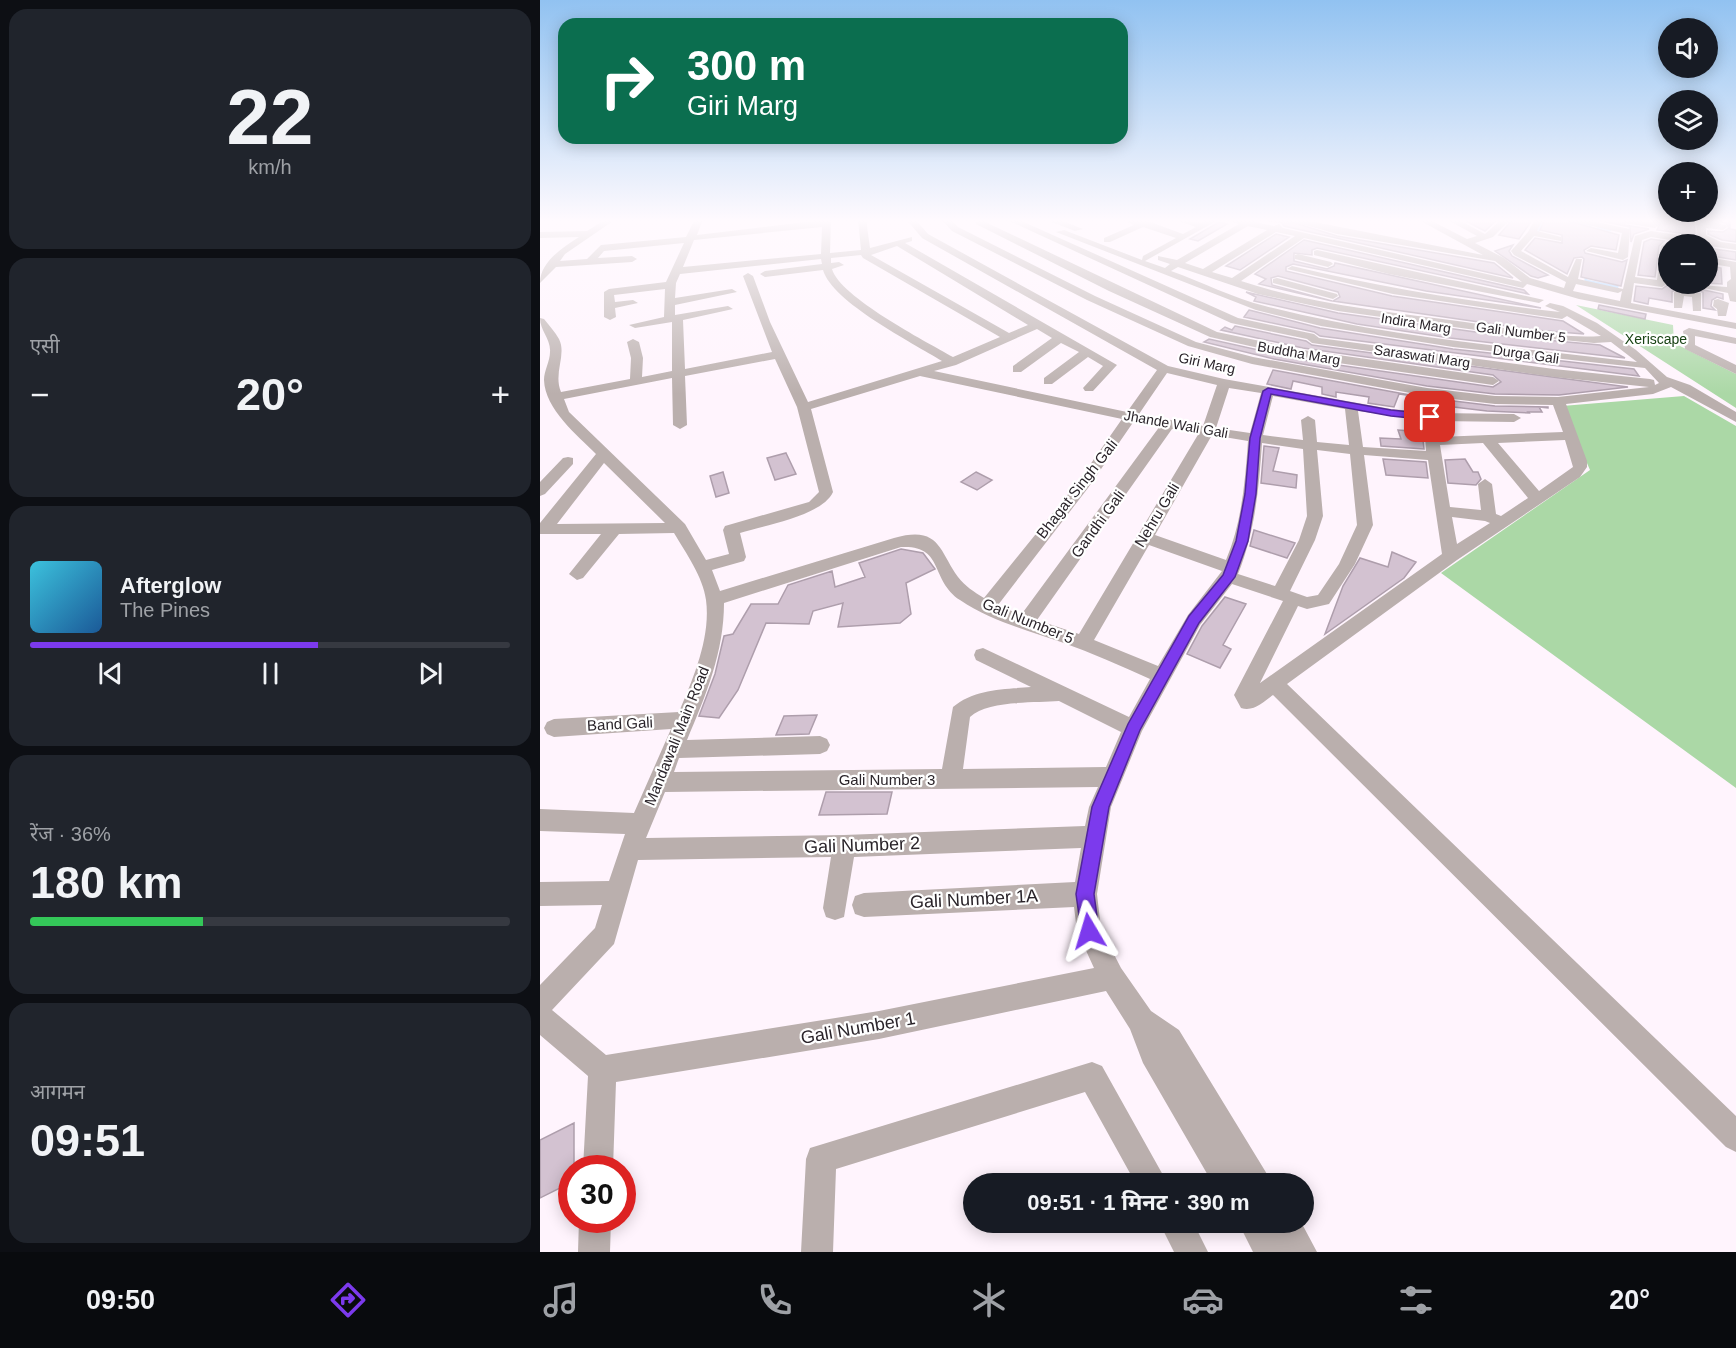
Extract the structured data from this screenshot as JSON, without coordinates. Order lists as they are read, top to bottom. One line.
{"streets":{"street":["Indira Marg","Gali Number 5","Buddha Marg","Durga Gali","Saraswati Marg","Giri Marg","Jhande Wali Gali","Bhagat Singh Gali","Nehru Gali","Gandhi Gali","Band Gali","Mandawali Main Road","Gali Number 3","Gali Number 2","Gali Number 1A","Gali Number 1"]},"crossings":[["Gali Number 5","Bhagat Singh Gali"],["Gali Number 5","Nehru Gali"],["Gali Number 5","Gandhi Gali"],["Gali Number 5","Mandawali Main Road"],["Buddha Marg","Durga Gali"],["Buddha Marg","Giri Marg"],["Giri Marg","Bhagat Singh Gali"],["Giri Marg","Nehru Gali"],["Jhande Wali Gali","Bhagat Singh Gali"],["Jhande Wali Gali","Nehru Gali"],["Jhande Wali Gali","Gandhi Gali"],["Band Gali","Mandawali Main Road"],["Mandawali Main Road","Gali Number 3"],["Mandawali Main Road","Gali Number 2"]],"parks":["Xeriscape"],"page":{"tile":[["22","km/h"],"एसी",["रेंज · 36%","180 km"],["आगमन","09:51"]],"map_buttons":["+","−"],"turn":["300 m","Giri Marg"],"heat":["−","20°","+"],"song":["Afterglow","The Pines"],"limit":"30","trip":"09:51 · 1 मिनट · 390 m","tabs":["09:50","20°"]}}
